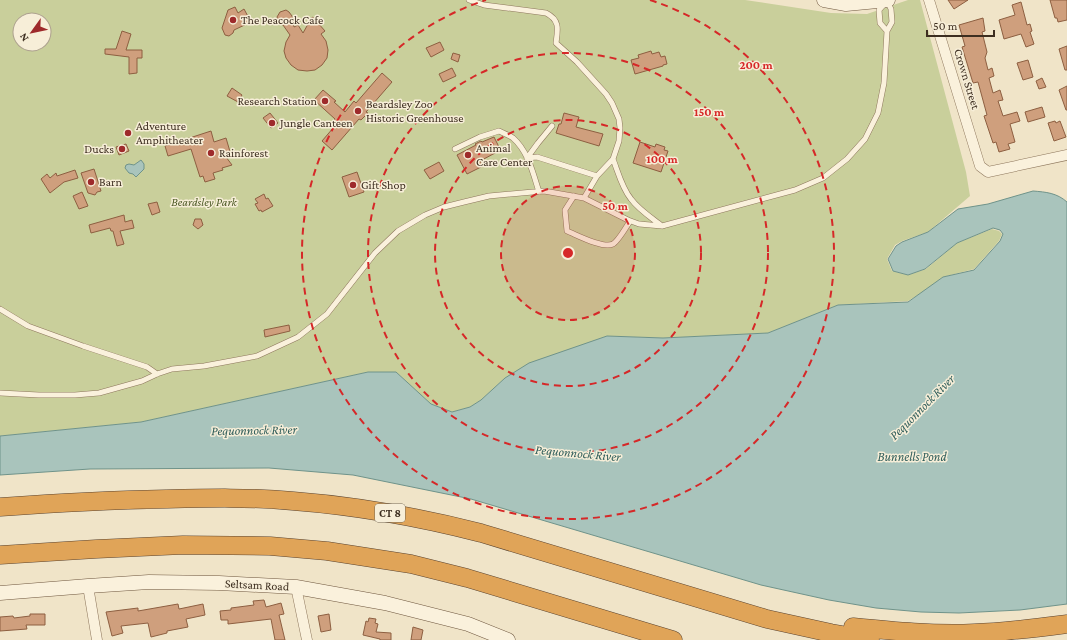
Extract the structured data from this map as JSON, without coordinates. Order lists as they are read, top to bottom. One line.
{"streets":{"highway":["CT 8"],"main road":["Seltsam Road"],"street":["Crown Street"]},"water":["Pequonnock River","Bunnells Pond"],"parks":["Beardsley Park"],"places":["The Peacock Cafe","Research Station","Beardsley Zoo Historic Greenhouse","Jungle Canteen","Adventure Amphitheater","Ducks","Rainforest","Animal Care Center","Barn","Gift Shop"],"scale_bar":"50 m","north":"bottom left","rings":["200 m","150 m","100 m","50 m"]}
